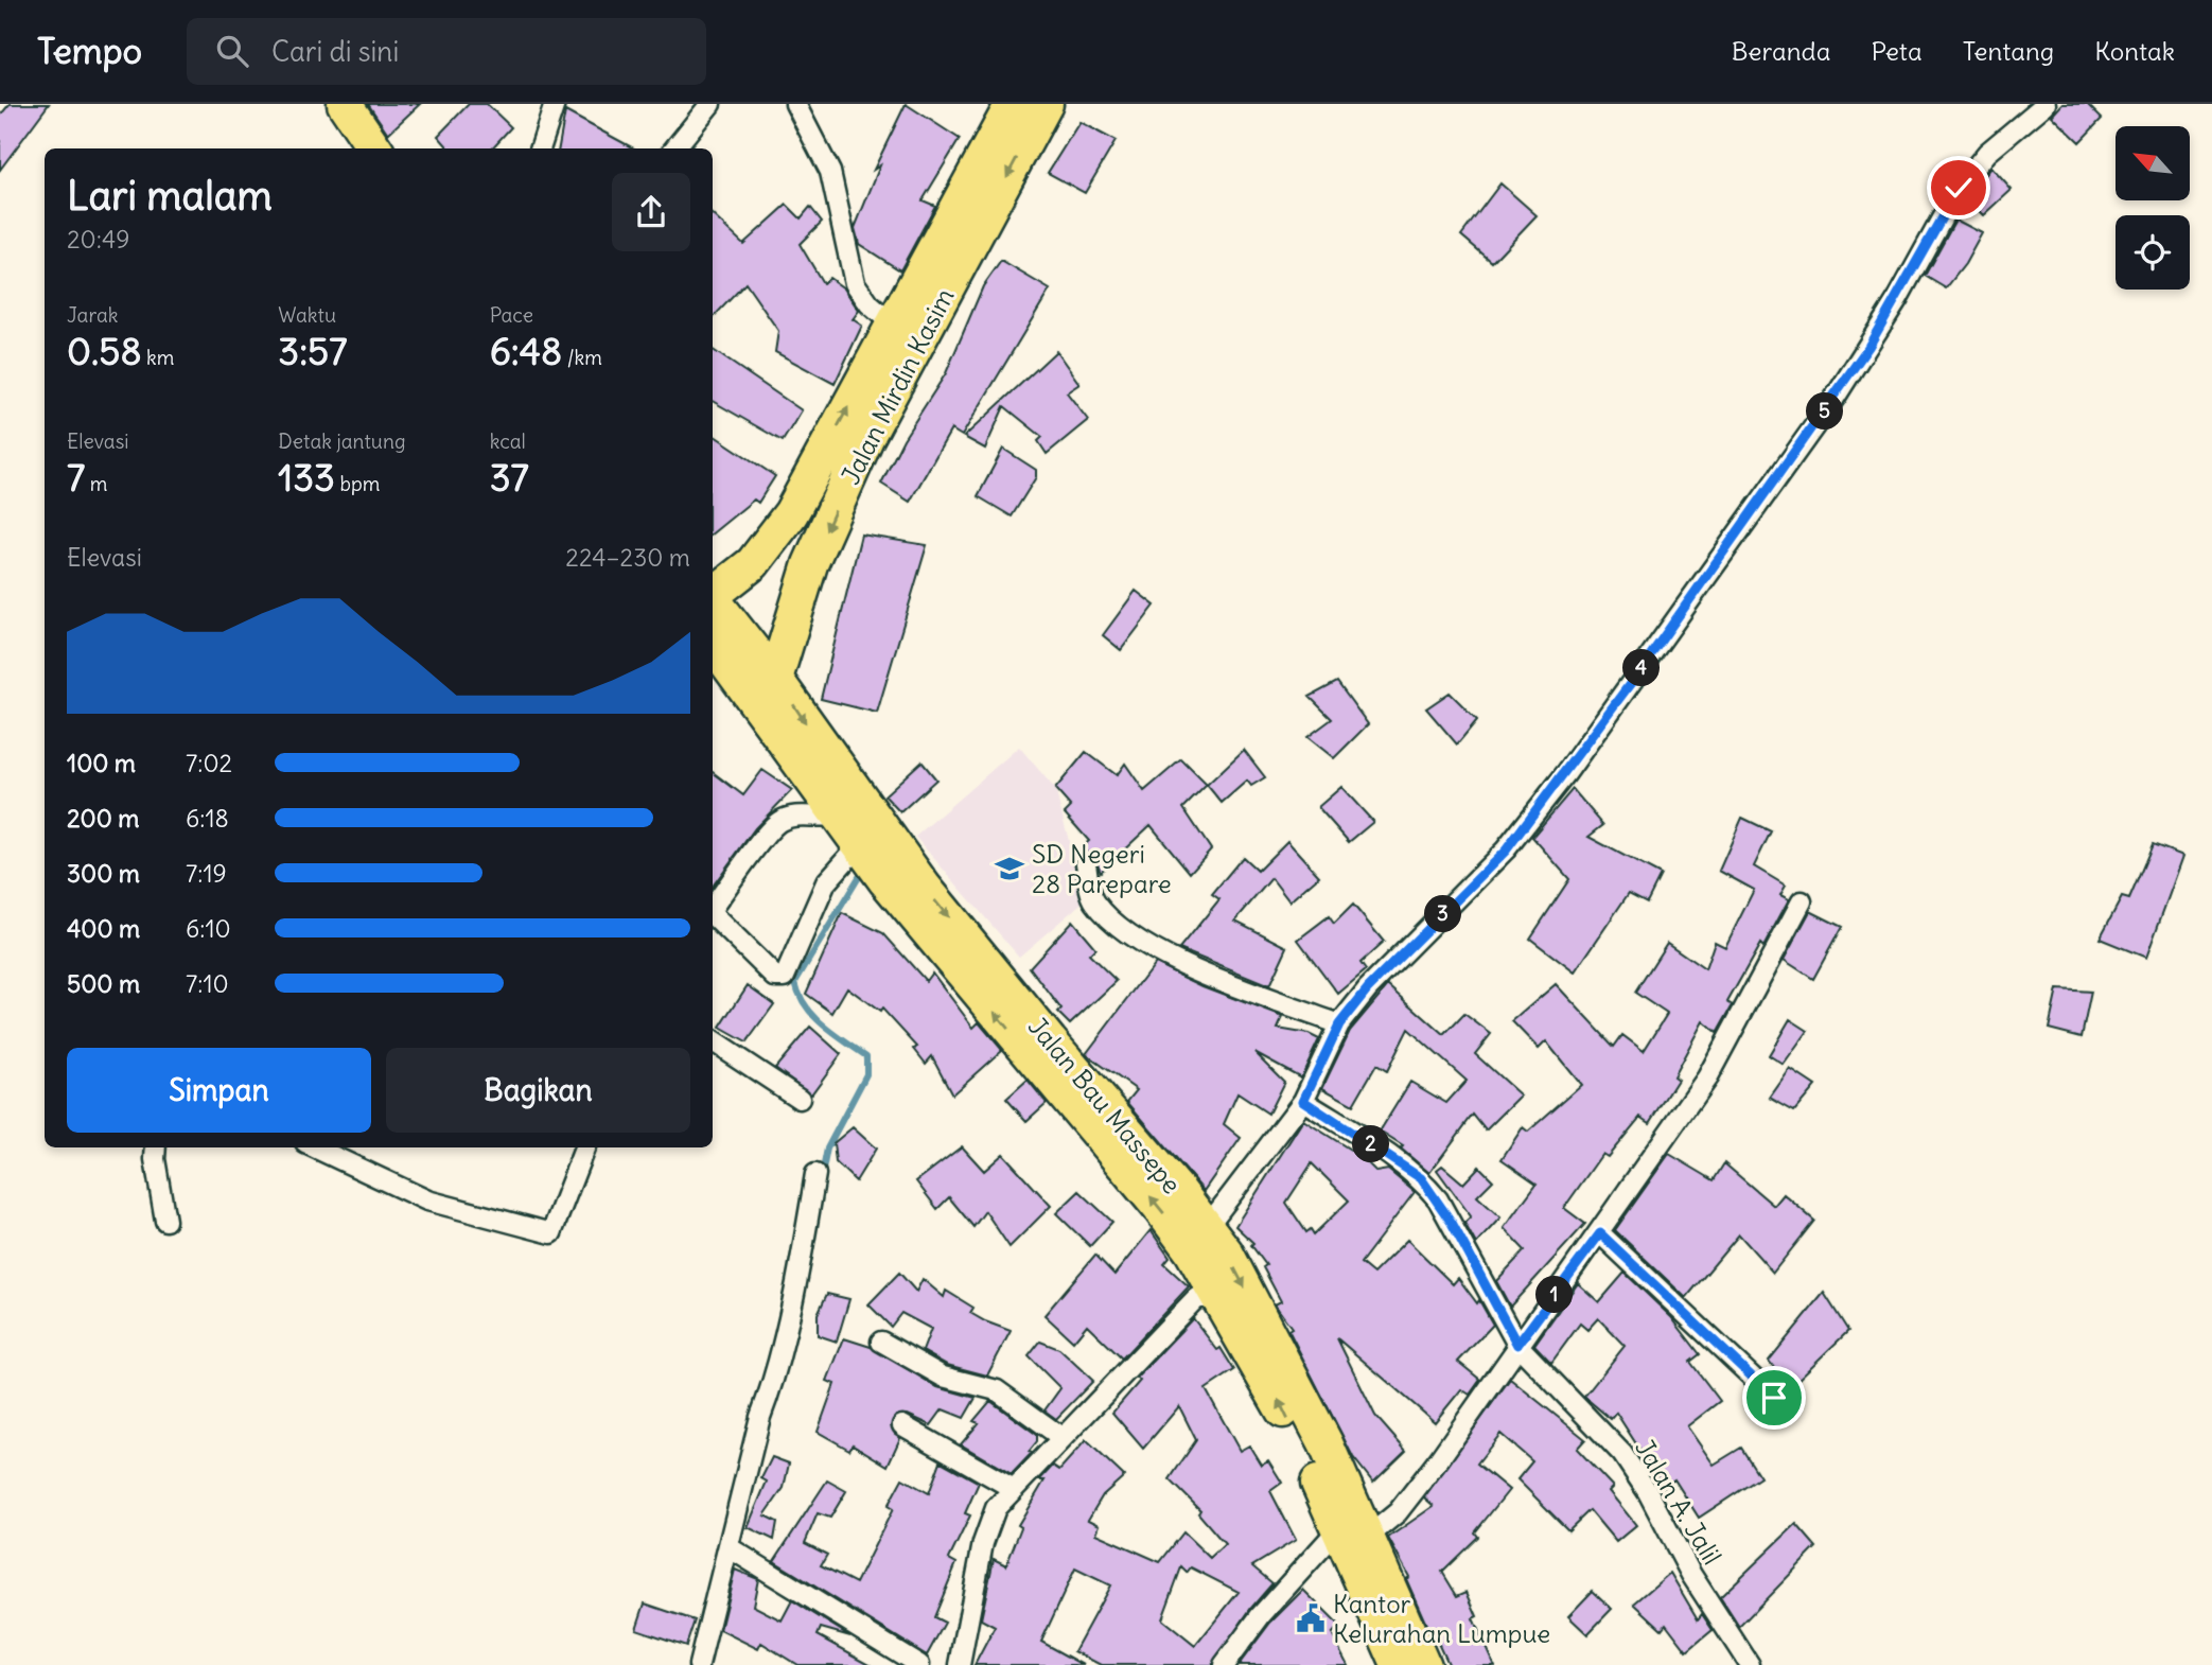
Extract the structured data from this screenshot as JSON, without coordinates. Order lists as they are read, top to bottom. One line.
{"streets":{"highway":["Jalan Mirdin Kasim","Jalan Bau Massepe"],"street":["Jalan A. Jalil"]},"crossings":[["Jalan Mirdin Kasim","Jalan Bau Massepe"]],"places":{"school or university":["SD Negeri 28 Parepare"],"public building":["Kantor Kelurahan Lumpue"]},"north":"top left","page":{"header":"Tempo","search":"Cari di sini","nav":["Beranda","Peta","Tentang","Kontak"],"heading":["Lari malam","20:49"],"stats":[["Jarak","0.58 km"],["Waktu","3:57"],["Pace","6:48 /km"],["Elevasi","7 m"],["Detak jantung","133 bpm"],["kcal","37"]],"pins":["5","4","3","2","1"],"chart":["Elevasi","224–230 m"],"list":[{"name":"100 m","note":"7:02"},{"name":"200 m","note":"6:18"},{"name":"300 m","note":"7:19"},{"name":"400 m","note":"6:10"},{"name":"500 m","note":"7:10"}],"buttons":["Simpan","Bagikan"]}}
